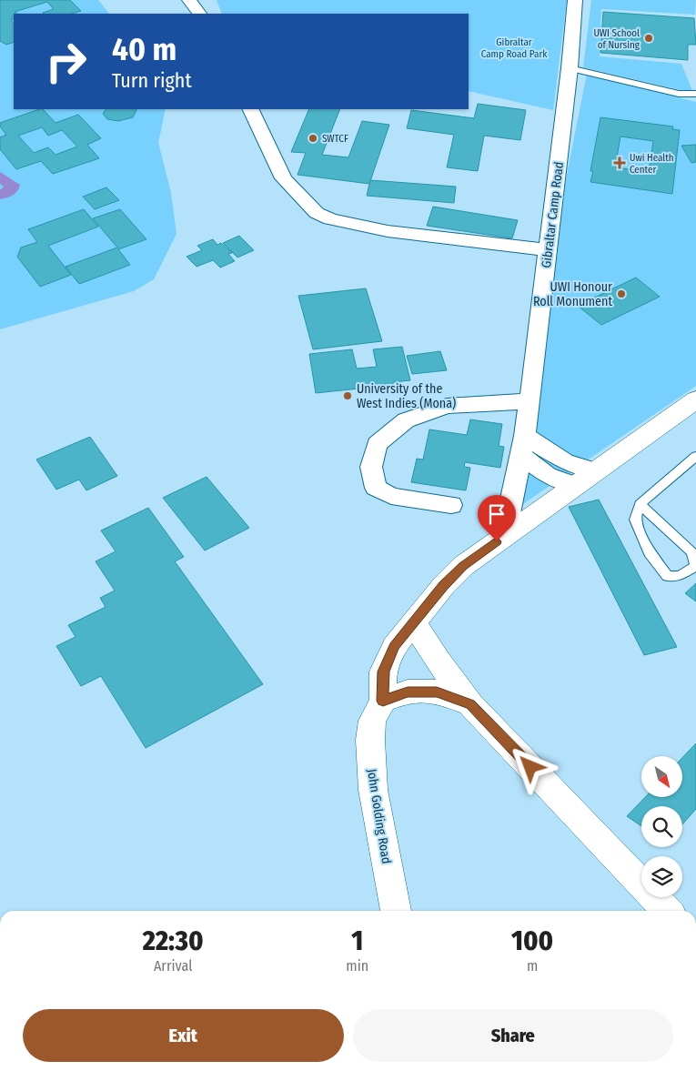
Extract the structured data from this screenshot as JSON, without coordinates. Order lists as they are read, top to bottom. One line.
{"streets":{"street":["Gibraltar Camp Road","John Golding Road"]},"parks":["Gibraltar Camp Road Park"],"places":{"other":["UWI School of Nursing","SWTCF","UWI Honour Roll Monument","University of the West Indies (Mona)"],"health":["Uwi Health Center"]},"north":"bottom right","page":{"turn":["40 m","Turn right"],"eta":["22:30","Arrival","1","min","100","m"],"buttons":["Exit","Share"]}}
